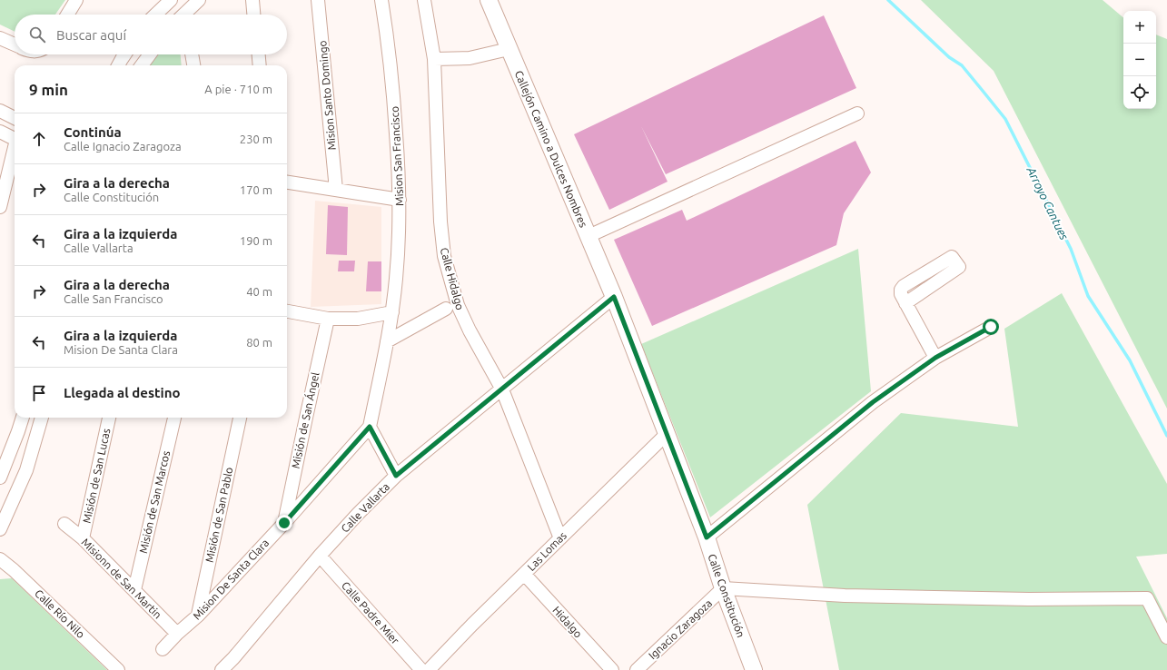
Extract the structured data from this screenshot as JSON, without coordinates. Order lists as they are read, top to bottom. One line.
{"streets":{"main road":["Callejón Camino a Dulces Nombres","Calle Constitución"],"street":["Mision Santo Domingo","Mision San Francisco","Calle Hidalgo","Misión de San Ángel","Misión de San Lucas","Misión de San Marcos","Calle Vallarta","Misión de San Pablo","Las Lomas","Misionn de San Martin","Mision De Santa Clara","Calle Padre Mier","Calle Río Nilo","Hidalgo","Ignacio Zaragoza"]},"crossings":[["Callejón Camino a Dulces Nombres","Calle Vallarta"],["Callejón Camino a Dulces Nombres","Calle Constitución"],["Mision San Francisco","Mision De Santa Clara"],["Calle Hidalgo","Calle Vallarta"],["Calle Hidalgo","Las Lomas"],["Misión de San Ángel","Mision De Santa Clara"],["Misión de San Lucas","Misionn de San Martin"],["Misión de San Marcos","Misionn de San Martin"],["Calle Vallarta","Calle Constitución"],["Calle Vallarta","Calle Padre Mier"],["Misión de San Pablo","Mision De Santa Clara"],["Las Lomas","Calle Constitución"],["Las Lomas","Hidalgo"],["Misionn de San Martin","Mision De Santa Clara"],["Calle Constitución","Ignacio Zaragoza"]],"water":["Arroyo Cantues"],"page":{"map_buttons":["+","−"],"search":"Buscar aquí","heading":["9 min","A pie · 710 m"],"list":[["Continúa","Calle Ignacio Zaragoza","230 m"],["Gira a la derecha","Calle Constitución","170 m"],["Gira a la izquierda","Calle Vallarta","190 m"],["Gira a la derecha","Calle San Francisco","40 m"],["Gira a la izquierda","Mision De Santa Clara","80 m"],"Llegada al destino"]}}
